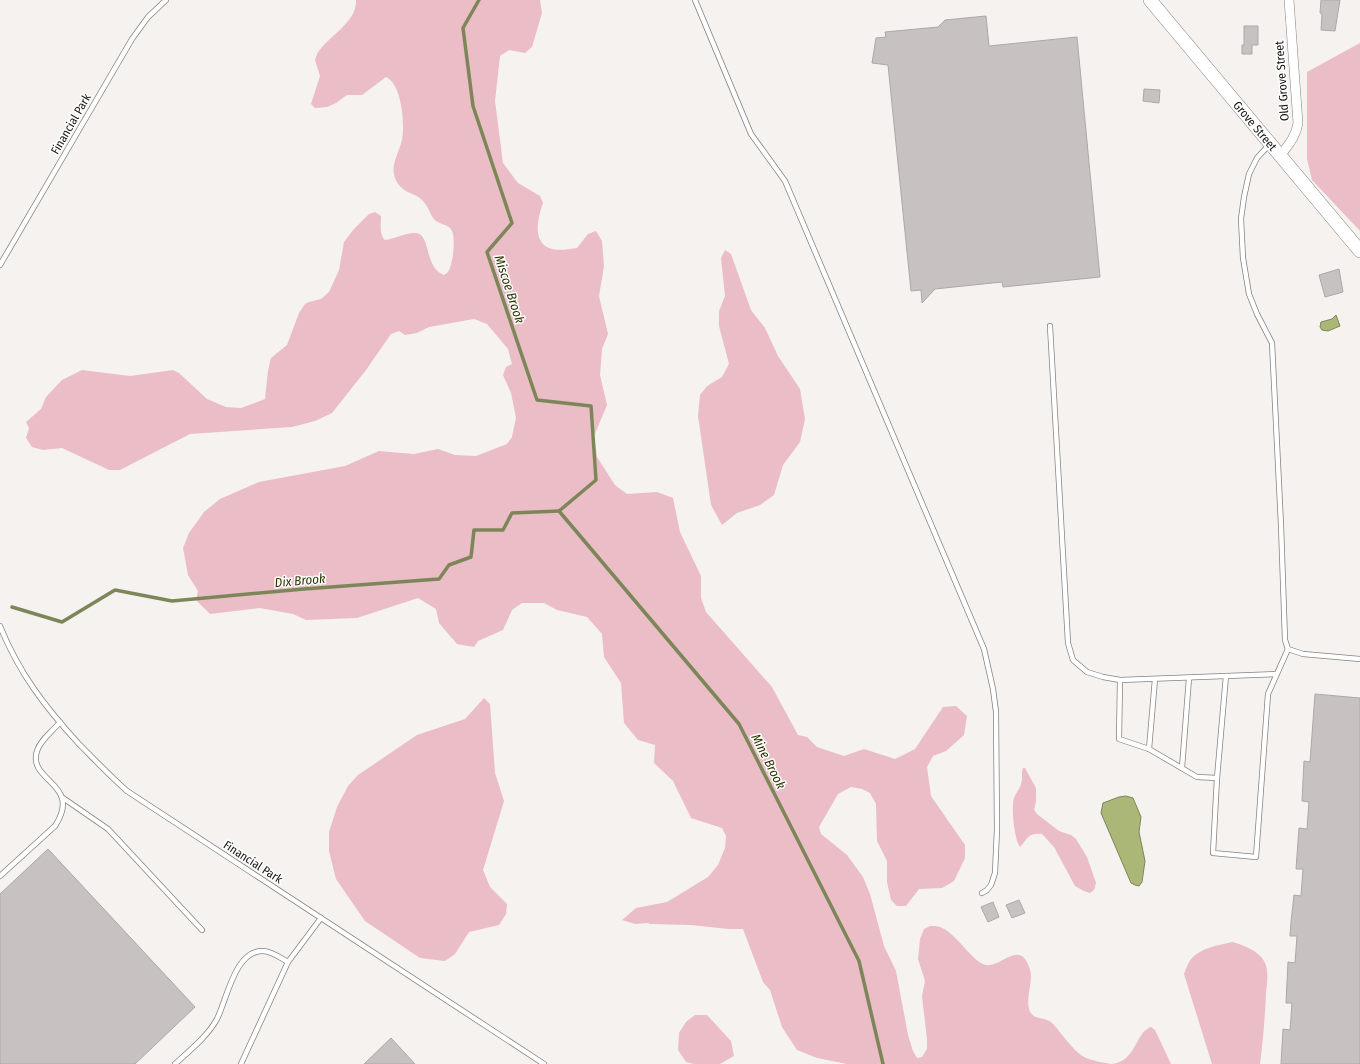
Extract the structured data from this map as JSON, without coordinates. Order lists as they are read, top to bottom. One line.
{"streets":{"main road":["Grove Street"],"street":["Old Grove Street"],"lane":["Financial Park"]},"crossings":[["Old Grove Street","Grove Street"]],"water":["Miscoe Brook","Dix Brook","Mine Brook"]}
